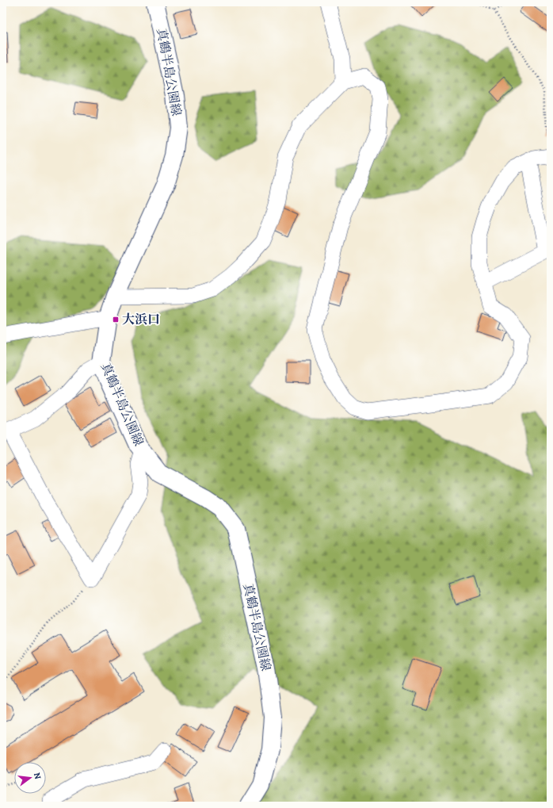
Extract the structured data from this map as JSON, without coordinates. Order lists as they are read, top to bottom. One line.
{"streets":{"main road":["真鶴半島公園線"]},"places":{"transit":["大浜口"]},"north":"right"}
